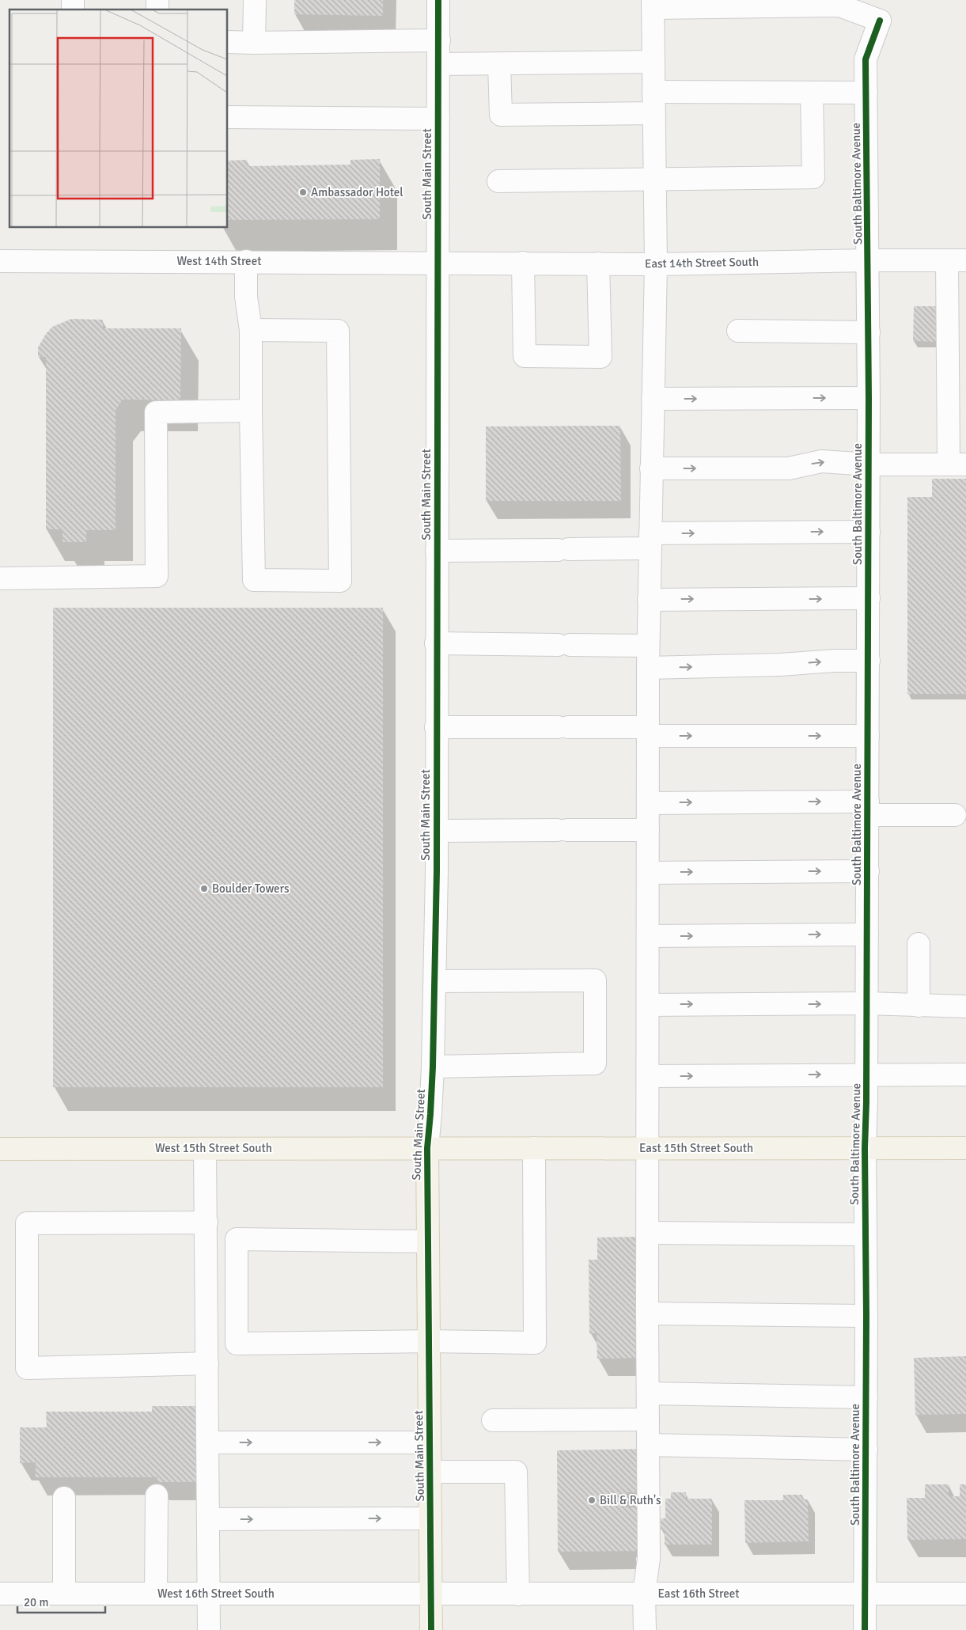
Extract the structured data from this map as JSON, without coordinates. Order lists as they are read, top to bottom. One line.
{"streets":{"main road":["South Main Street","West 15th Street South","East 15th Street South"],"street":["South Baltimore Avenue","West 14th Street","East 14th Street South","West 16th Street South","East 16th Street"]},"crossings":[["South Main Street","West 14th Street"],["South Main Street","East 14th Street South"],["South Main Street","West 15th Street South"],["South Main Street","East 15th Street South"],["South Main Street","West 16th Street South"],["South Main Street","East 16th Street"],["South Baltimore Avenue","East 14th Street South"],["South Baltimore Avenue","East 15th Street South"],["South Baltimore Avenue","East 16th Street"],["West 14th Street","East 14th Street South"],["West 15th Street South","East 15th Street South"],["West 16th Street South","East 16th Street"]],"places":["Ambassador Hotel","Boulder Towers","Bill & Ruth's"],"scale_bar":"20 m"}
